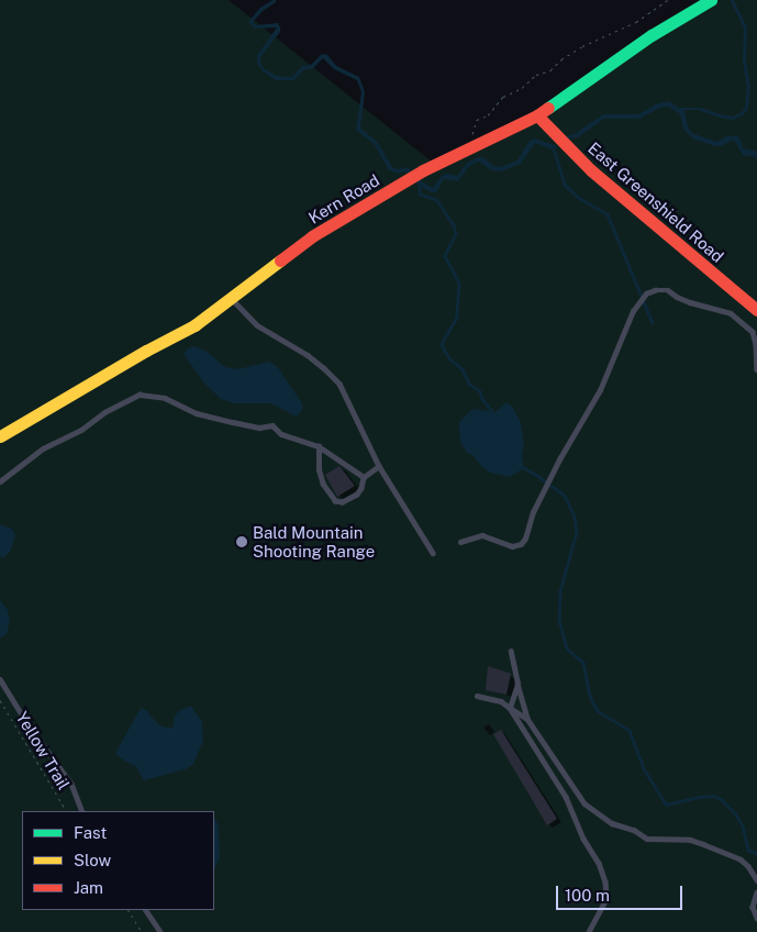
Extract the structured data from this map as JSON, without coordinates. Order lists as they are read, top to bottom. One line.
{"streets":{"street":["Kern Road","East Greenshield Road"],"path":["Yellow Trail"]},"crossings":[["Kern Road","East Greenshield Road"]],"places":["Bald Mountain Shooting Range"],"legend":["Fast","Slow","Jam"],"scale_bar":"100 m"}
